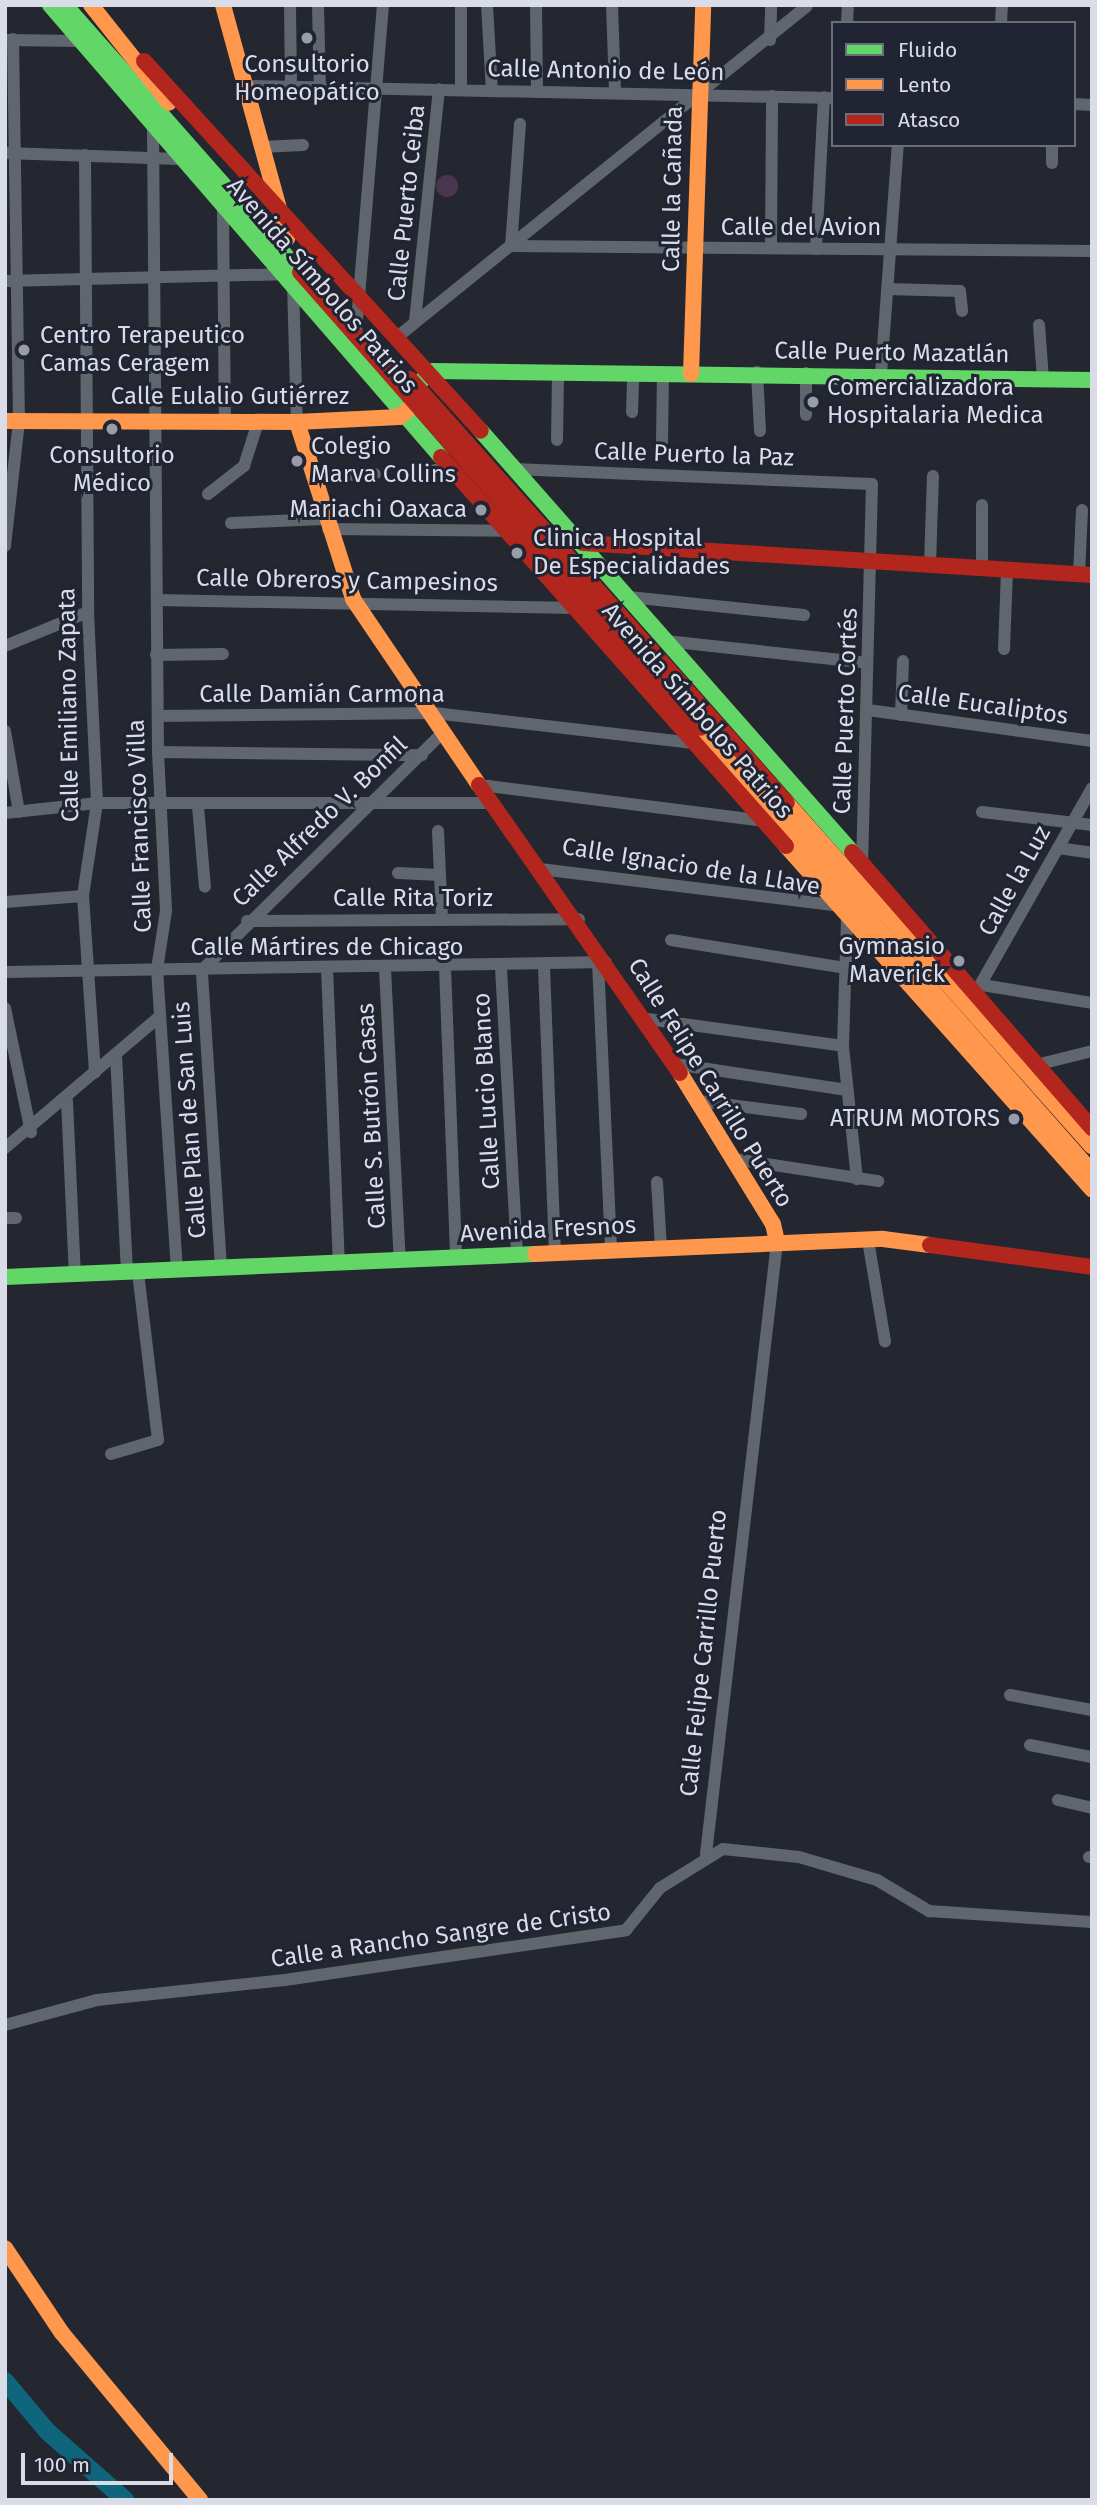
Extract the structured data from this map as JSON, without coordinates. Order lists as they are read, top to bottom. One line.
{"streets":{"street":["Calle Antonio de León","Calle la Cañada","Calle Puerto Ceiba","Calle del Avion","Avenida Símbolos Patrios","Calle Puerto Mazatlán","Calle Eulalio Gutiérrez","Calle Puerto la Paz","Calle Obreros y Campesinos","Calle Damián Carmona","Calle Emiliano Zapata","Calle Eucaliptos","Calle Puerto Cortés","Calle Alfredo V. Bonfil","Calle Francisco Villa","Calle Ignacio de la Llave","Calle la Luz","Calle Rita Toriz","Calle Mártires de Chicago","Calle Felipe Carrillo Puerto","Calle Lucio Blanco","Calle S. Butrón Casas","Calle Plan de San Luis","Avenida Fresnos","Calle a Rancho Sangre de Cristo"]},"crossings":[["Calle Antonio de León","Calle la Cañada"],["Calle Antonio de León","Calle Puerto Ceiba"],["Calle la Cañada","Calle del Avion"],["Calle la Cañada","Calle Puerto Mazatlán"],["Avenida Símbolos Patrios","Calle Puerto Mazatlán"],["Avenida Símbolos Patrios","Calle Eulalio Gutiérrez"],["Avenida Símbolos Patrios","Calle Puerto la Paz"],["Avenida Símbolos Patrios","Calle Obreros y Campesinos"],["Avenida Símbolos Patrios","Calle Damián Carmona"],["Avenida Símbolos Patrios","Calle Puerto Cortés"],["Avenida Símbolos Patrios","Calle Francisco Villa"],["Avenida Símbolos Patrios","Calle Ignacio de la Llave"],["Avenida Símbolos Patrios","Calle la Luz"],["Calle Eulalio Gutiérrez","Calle Emiliano Zapata"],["Calle Eulalio Gutiérrez","Calle Francisco Villa"],["Calle Eulalio Gutiérrez","Calle Felipe Carrillo Puerto"],["Calle Puerto la Paz","Calle Puerto Cortés"],["Calle Obreros y Campesinos","Calle Francisco Villa"],["Calle Obreros y Campesinos","Calle Felipe Carrillo Puerto"],["Calle Damián Carmona","Calle Francisco Villa"],["Calle Damián Carmona","Calle Felipe Carrillo Puerto"],["Calle Emiliano Zapata","Calle Mártires de Chicago"],["Calle Eucaliptos","Calle Puerto Cortés"],["Calle Alfredo V. Bonfil","Calle Rita Toriz"],["Calle Alfredo V. Bonfil","Calle Mártires de Chicago"],["Calle Alfredo V. Bonfil","Calle Felipe Carrillo Puerto"],["Calle Alfredo V. Bonfil","Calle Plan de San Luis"],["Calle Francisco Villa","Calle Mártires de Chicago"],["Calle Francisco Villa","Avenida Fresnos"],["Calle Ignacio de la Llave","Calle Felipe Carrillo Puerto"],["Calle Rita Toriz","Calle Felipe Carrillo Puerto"],["Calle Mártires de Chicago","Calle Felipe Carrillo Puerto"],["Calle Mártires de Chicago","Calle Lucio Blanco"],["Calle Mártires de Chicago","Calle S. Butrón Casas"],["Calle Mártires de Chicago","Calle Plan de San Luis"],["Calle Felipe Carrillo Puerto","Avenida Fresnos"],["Calle Felipe Carrillo Puerto","Calle a Rancho Sangre de Cristo"],["Calle Lucio Blanco","Avenida Fresnos"],["Calle S. Butrón Casas","Avenida Fresnos"],["Calle Plan de San Luis","Avenida Fresnos"]],"places":["Consultorio Homeopático","Centro Terapeutico Camas Ceragem","Comercializadora Hospitalaria Medica","Consultorio Médico","Colegio Marva Collins","Mariachi Oaxaca","Clinica Hospital De Especialidades","Gymnasio Maverick","ATRUM MOTORS"],"legend":["Fluido","Lento","Atasco"],"scale_bar":"100 m"}
